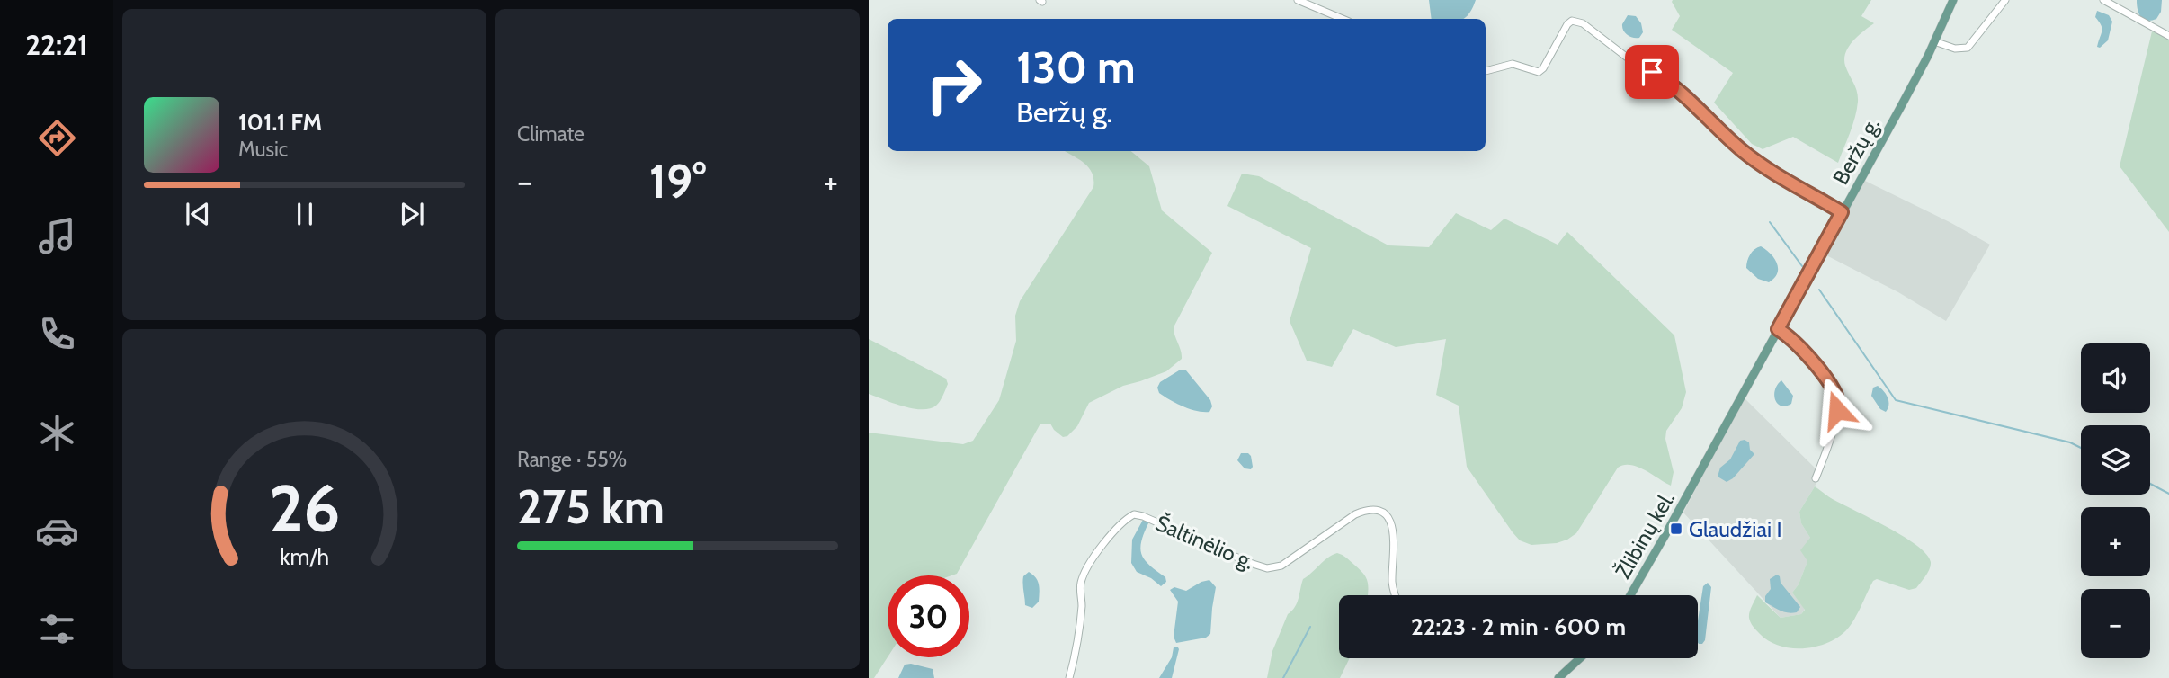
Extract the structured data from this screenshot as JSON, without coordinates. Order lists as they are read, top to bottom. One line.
{"streets":{"main road":["Beržų g.","Žlibinų kel."],"street":["Šaltinėlio g."]},"crossings":[["Beržų g.","Žlibinų kel."]],"places":{"transit":["Glaudžiai I"]},"page":{"tabs":"22:21","tile":["Climate",["Range · 55%","275 km"]],"turn":["130 m","Beržų g."],"song":["101.1 FM","Music"],"heat":["−","19°","+"],"map_buttons":["+","−"],"limit":"30","trip":"22:23 · 2 min · 600 m","gauge":["26","km/h"]}}
